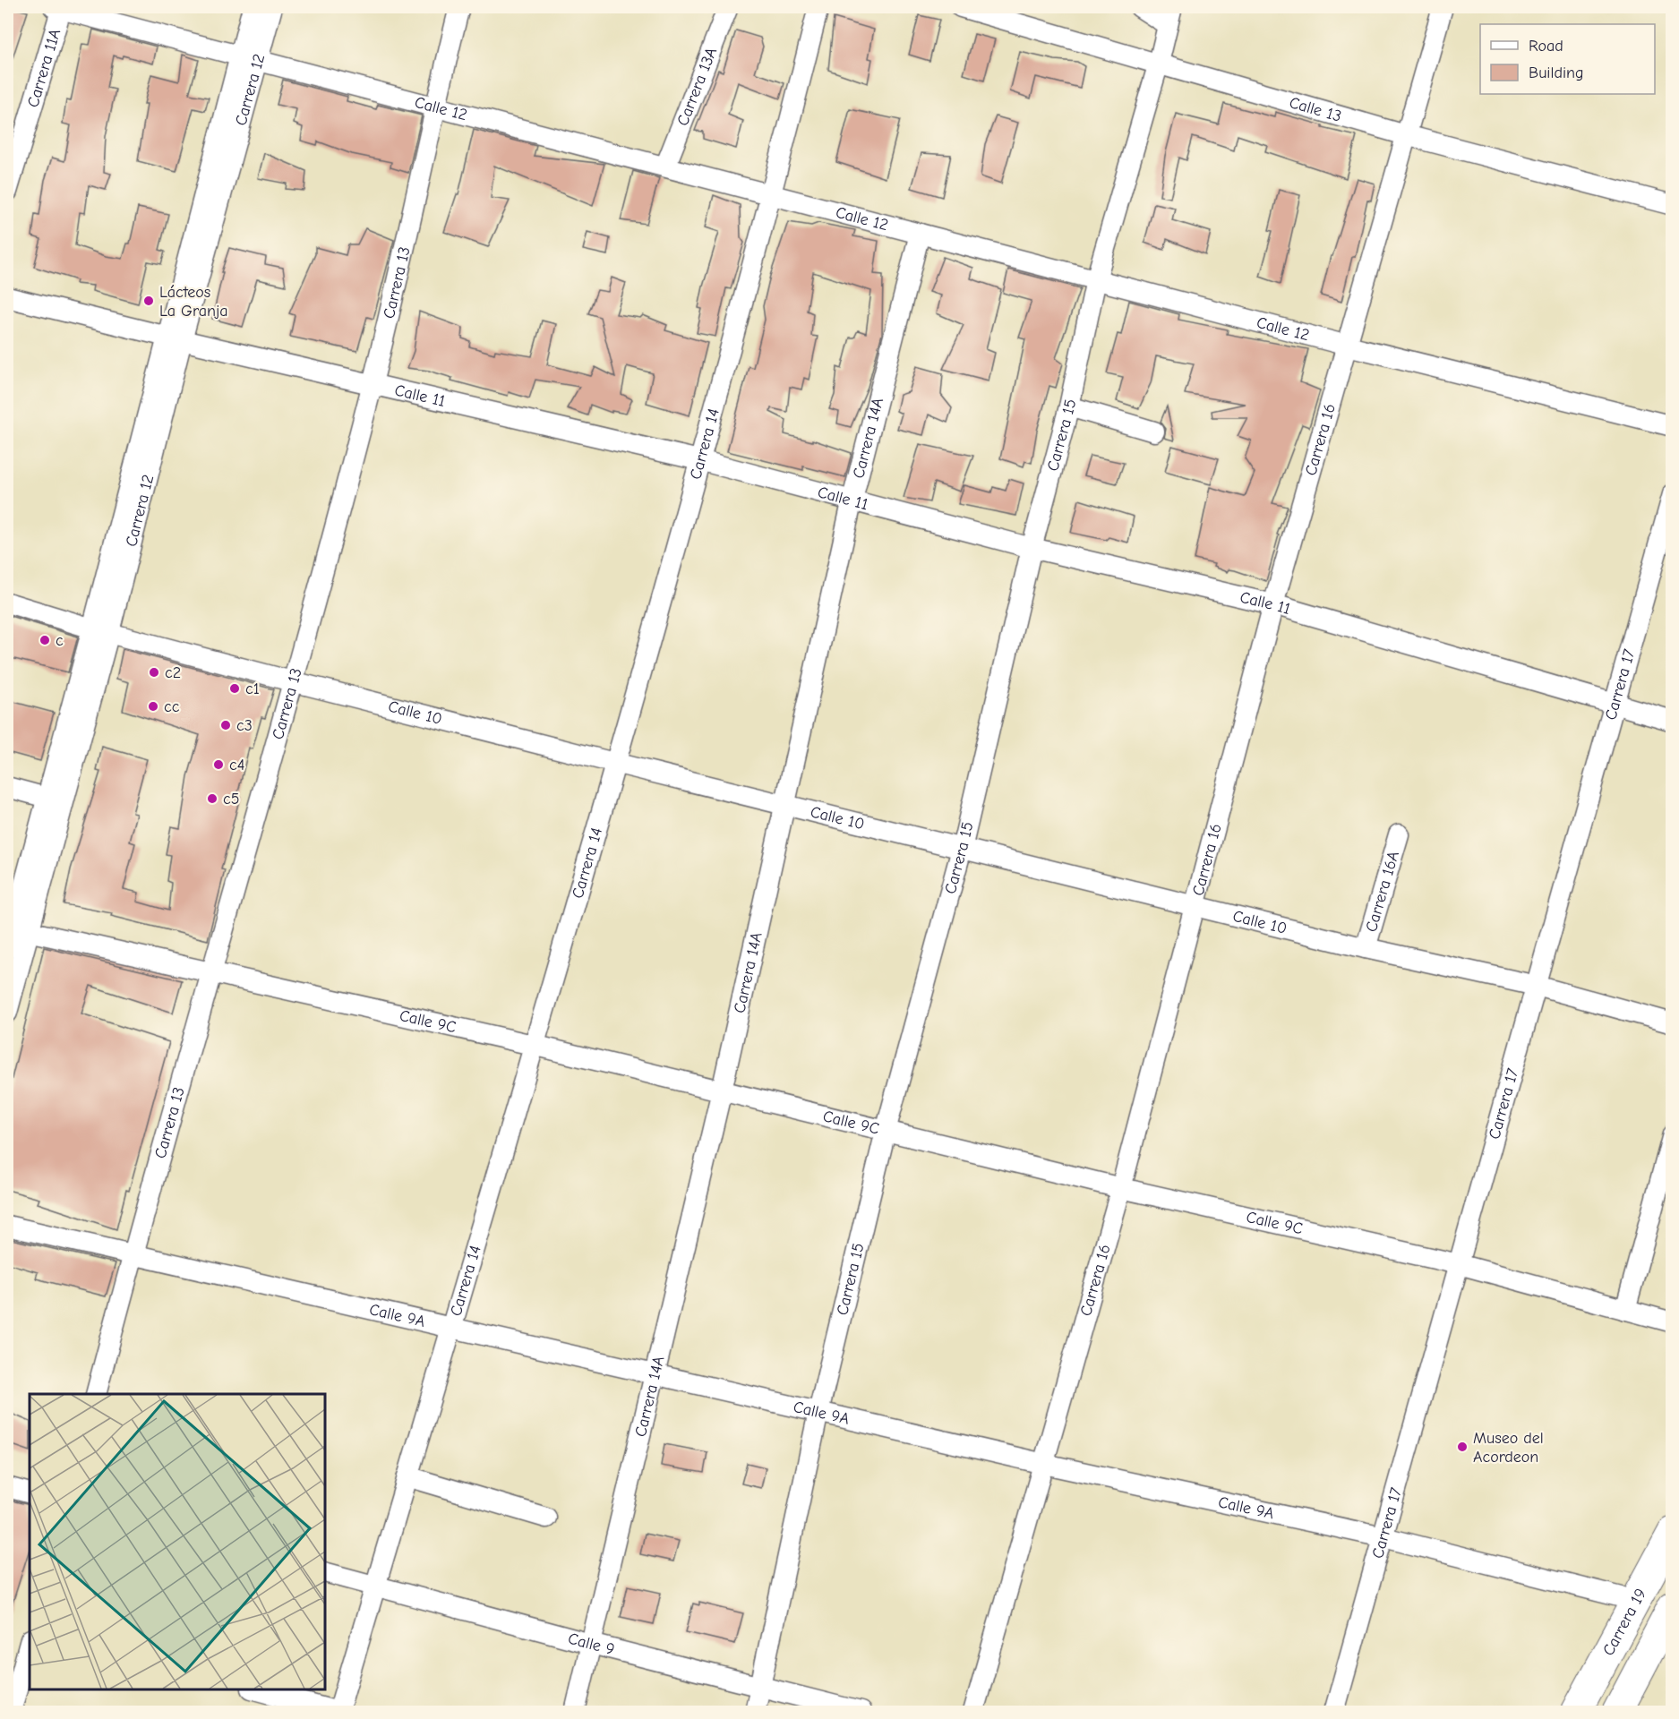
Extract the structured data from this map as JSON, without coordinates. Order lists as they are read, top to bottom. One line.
{"streets":{"highway":["Carrera 19"],"street":["Carrera 11A","Carrera 13A","Carrera 12","Calle 12","Calle 13","Carrera 13","Calle 11","Carrera 15","Carrera 14A","Carrera 16","Carrera 14","Carrera 17","Calle 10","Carrera 16A","Calle 9C","Calle 9A","Calle 9"]},"crossings":[["Carrera 11A","Calle 12"],["Carrera 13A","Calle 12"],["Carrera 12","Calle 12"],["Carrera 12","Calle 11"],["Carrera 12","Calle 10"],["Carrera 12","Calle 9C"],["Calle 12","Carrera 13"],["Calle 12","Carrera 15"],["Calle 12","Carrera 14A"],["Calle 12","Carrera 16"],["Calle 12","Carrera 14"],["Calle 13","Carrera 15"],["Calle 13","Carrera 16"],["Carrera 13","Calle 11"],["Carrera 13","Calle 10"],["Carrera 13","Calle 9C"],["Carrera 13","Calle 9A"],["Calle 11","Carrera 15"],["Calle 11","Carrera 14A"],["Calle 11","Carrera 16"],["Calle 11","Carrera 14"],["Calle 11","Carrera 17"],["Carrera 15","Calle 10"],["Carrera 15","Calle 9C"],["Carrera 15","Calle 9A"],["Carrera 15","Calle 9"],["Carrera 14A","Calle 10"],["Carrera 14A","Calle 9C"],["Carrera 14A","Calle 9A"],["Carrera 14A","Calle 9"],["Carrera 16","Calle 10"],["Carrera 16","Calle 9C"],["Carrera 16","Calle 9A"],["Carrera 14","Calle 10"],["Carrera 14","Calle 9C"],["Carrera 14","Calle 9A"],["Carrera 14","Calle 9"],["Carrera 17","Calle 10"],["Carrera 17","Calle 9C"],["Carrera 17","Calle 9A"],["Calle 10","Carrera 16A"],["Calle 9A","Carrera 19"]],"places":["Lácteos La Granja","c","c2","c1","cc","c3","c4","c5","Museo del Acordeon"],"legend":["Road","Building"]}
